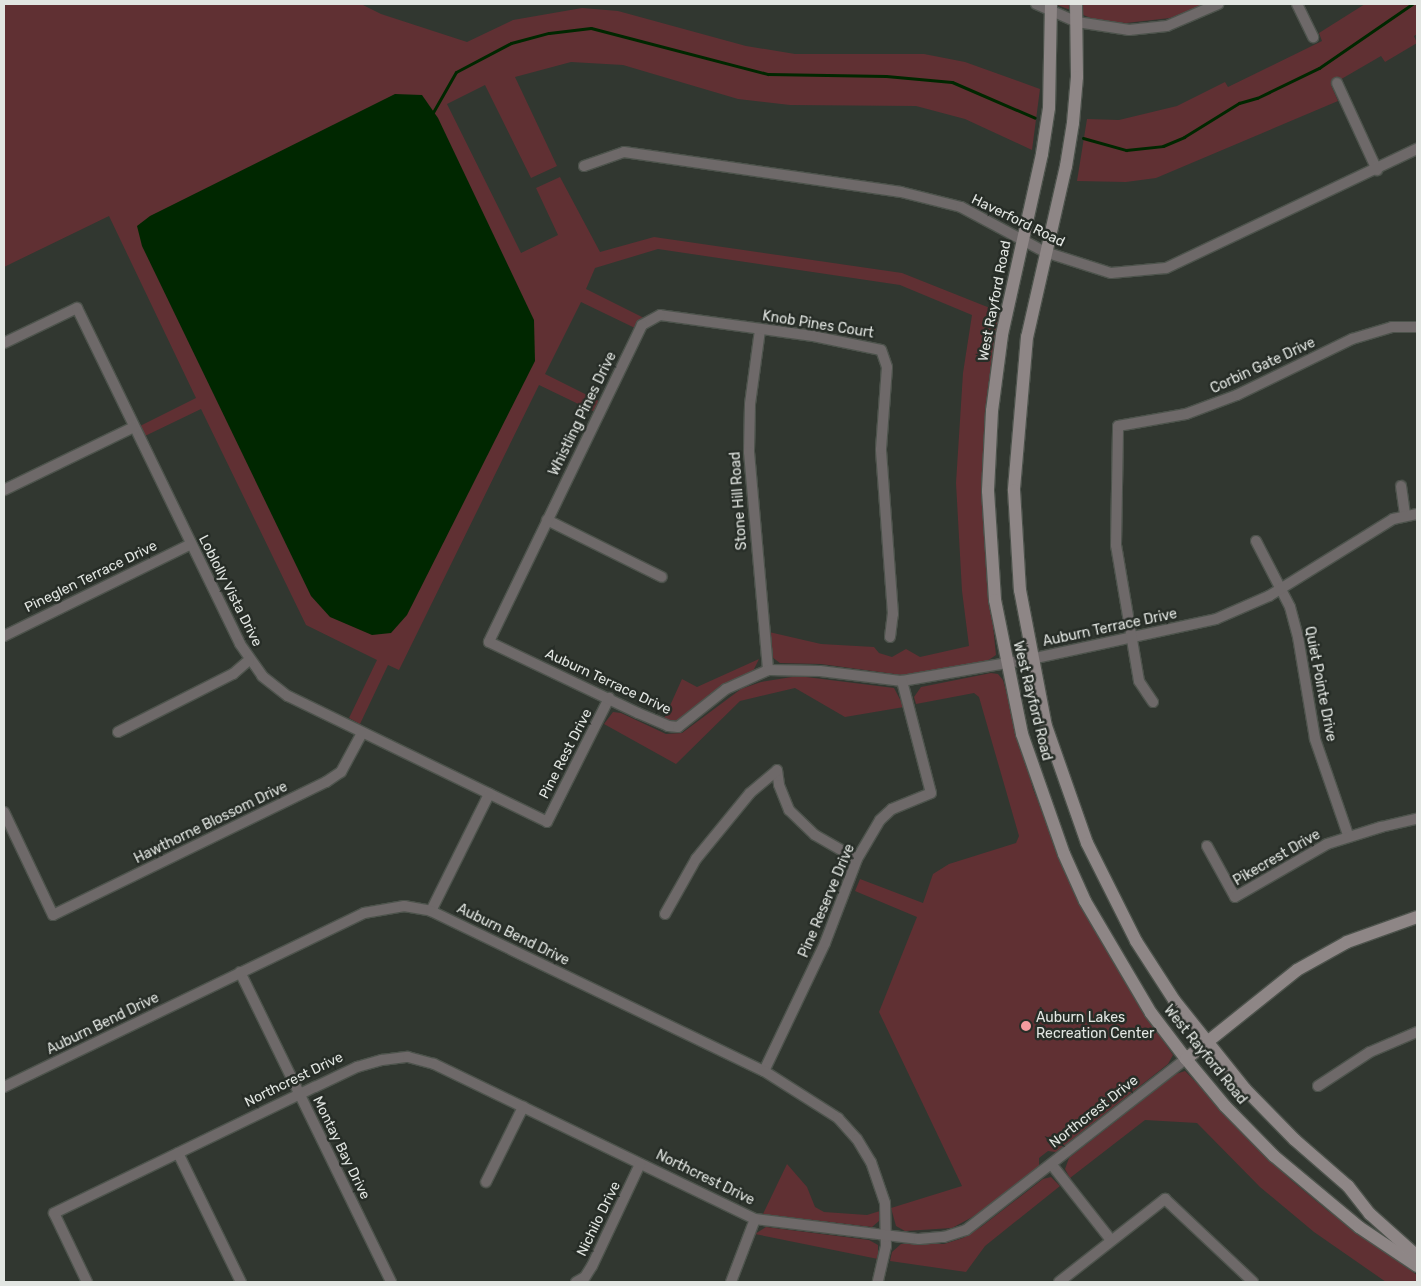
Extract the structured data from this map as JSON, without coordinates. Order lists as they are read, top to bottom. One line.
{"streets":{"main road":["West Rayford Road","Northcrest Drive"],"street":["Haverford Road","Knob Pines Court","Corbin Gate Drive","Whistling Pines Drive","Stone Hill Road","Pineglen Terrace Drive","Loblolly Vista Drive","Auburn Terrace Drive","Quiet Pointe Drive","Pine Rest Drive","Hawthorne Blossom Drive","Pikecrest Drive","Pine Reserve Drive","Auburn Bend Drive","Montay Bay Drive","Nichilo Drive"]},"crossings":[["Haverford Road","West Rayford Road"],["West Rayford Road","Auburn Terrace Drive"],["West Rayford Road","Northcrest Drive"],["Knob Pines Court","Whistling Pines Drive"],["Knob Pines Court","Stone Hill Road"],["Corbin Gate Drive","Auburn Terrace Drive"],["Whistling Pines Drive","Auburn Terrace Drive"],["Stone Hill Road","Auburn Terrace Drive"],["Pineglen Terrace Drive","Loblolly Vista Drive"],["Loblolly Vista Drive","Pine Rest Drive"],["Loblolly Vista Drive","Hawthorne Blossom Drive"],["Auburn Terrace Drive","Quiet Pointe Drive"],["Auburn Terrace Drive","Pine Rest Drive"],["Auburn Terrace Drive","Pine Reserve Drive"],["Quiet Pointe Drive","Pikecrest Drive"],["Pine Reserve Drive","Auburn Bend Drive"],["Auburn Bend Drive","Northcrest Drive"],["Auburn Bend Drive","Montay Bay Drive"],["Northcrest Drive","Montay Bay Drive"],["Northcrest Drive","Nichilo Drive"]],"places":["Auburn Lakes Recreation Center"]}
